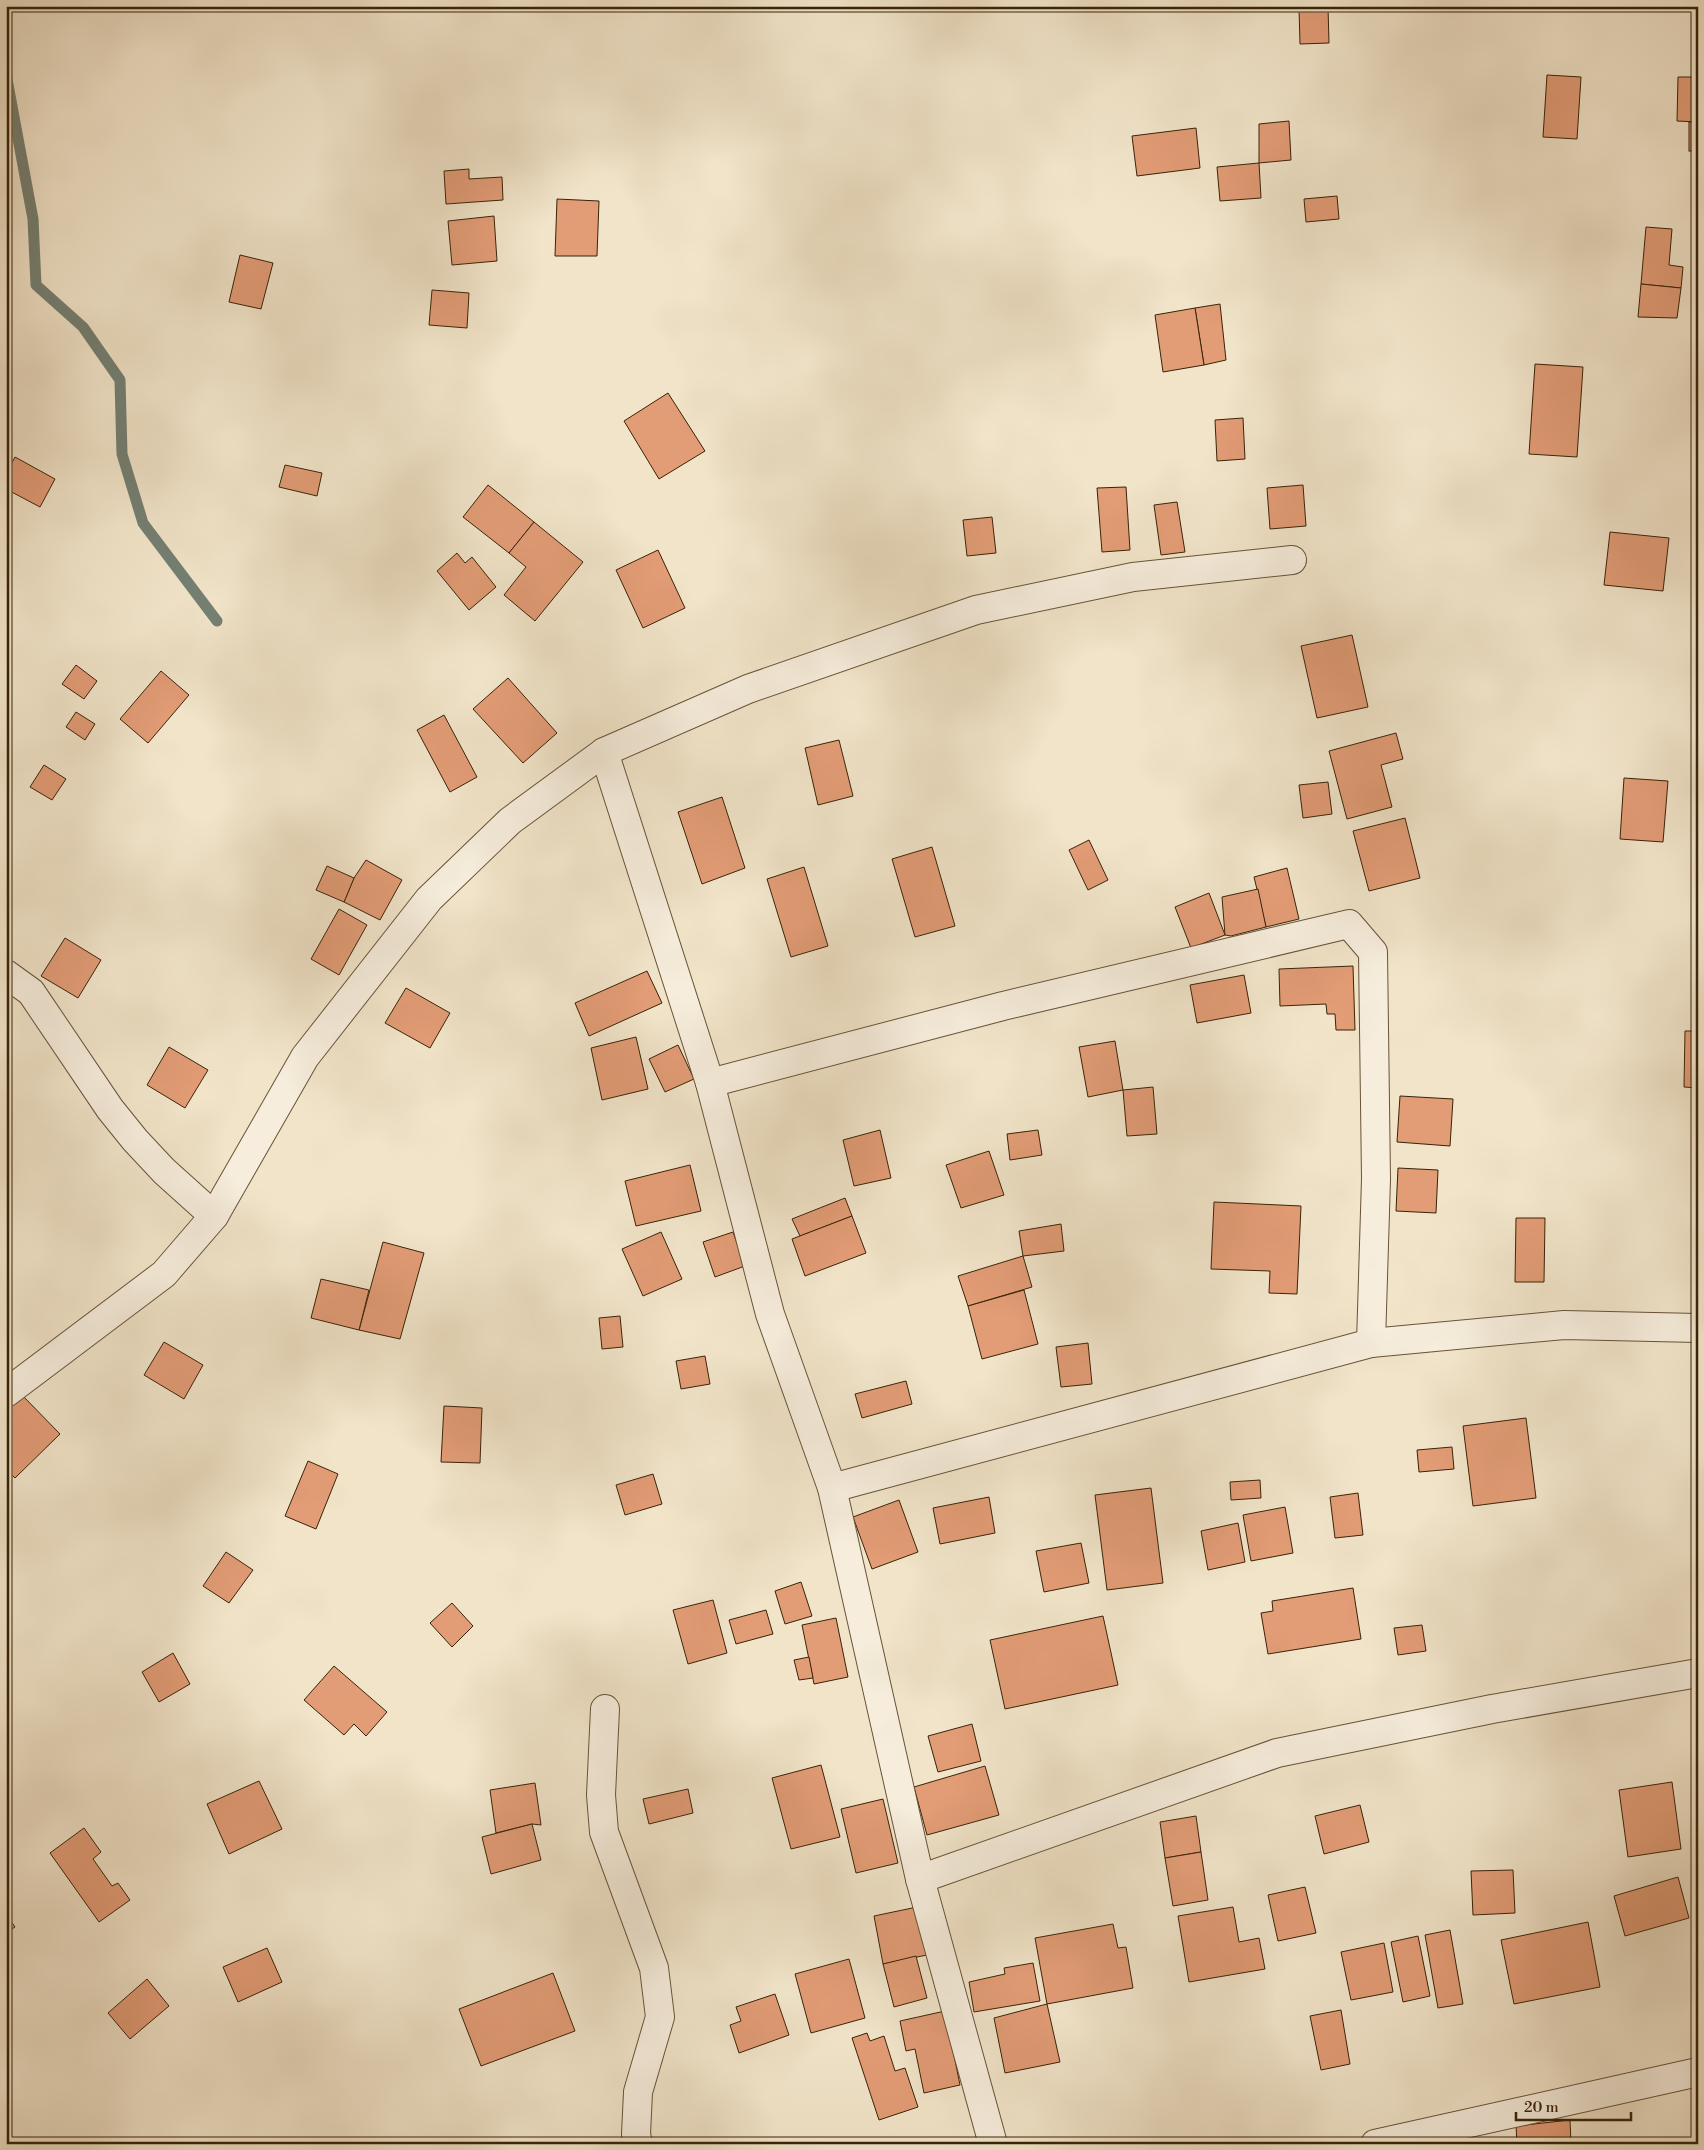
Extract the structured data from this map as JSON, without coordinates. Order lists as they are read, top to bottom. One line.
{"scale_bar":"20 m"}
